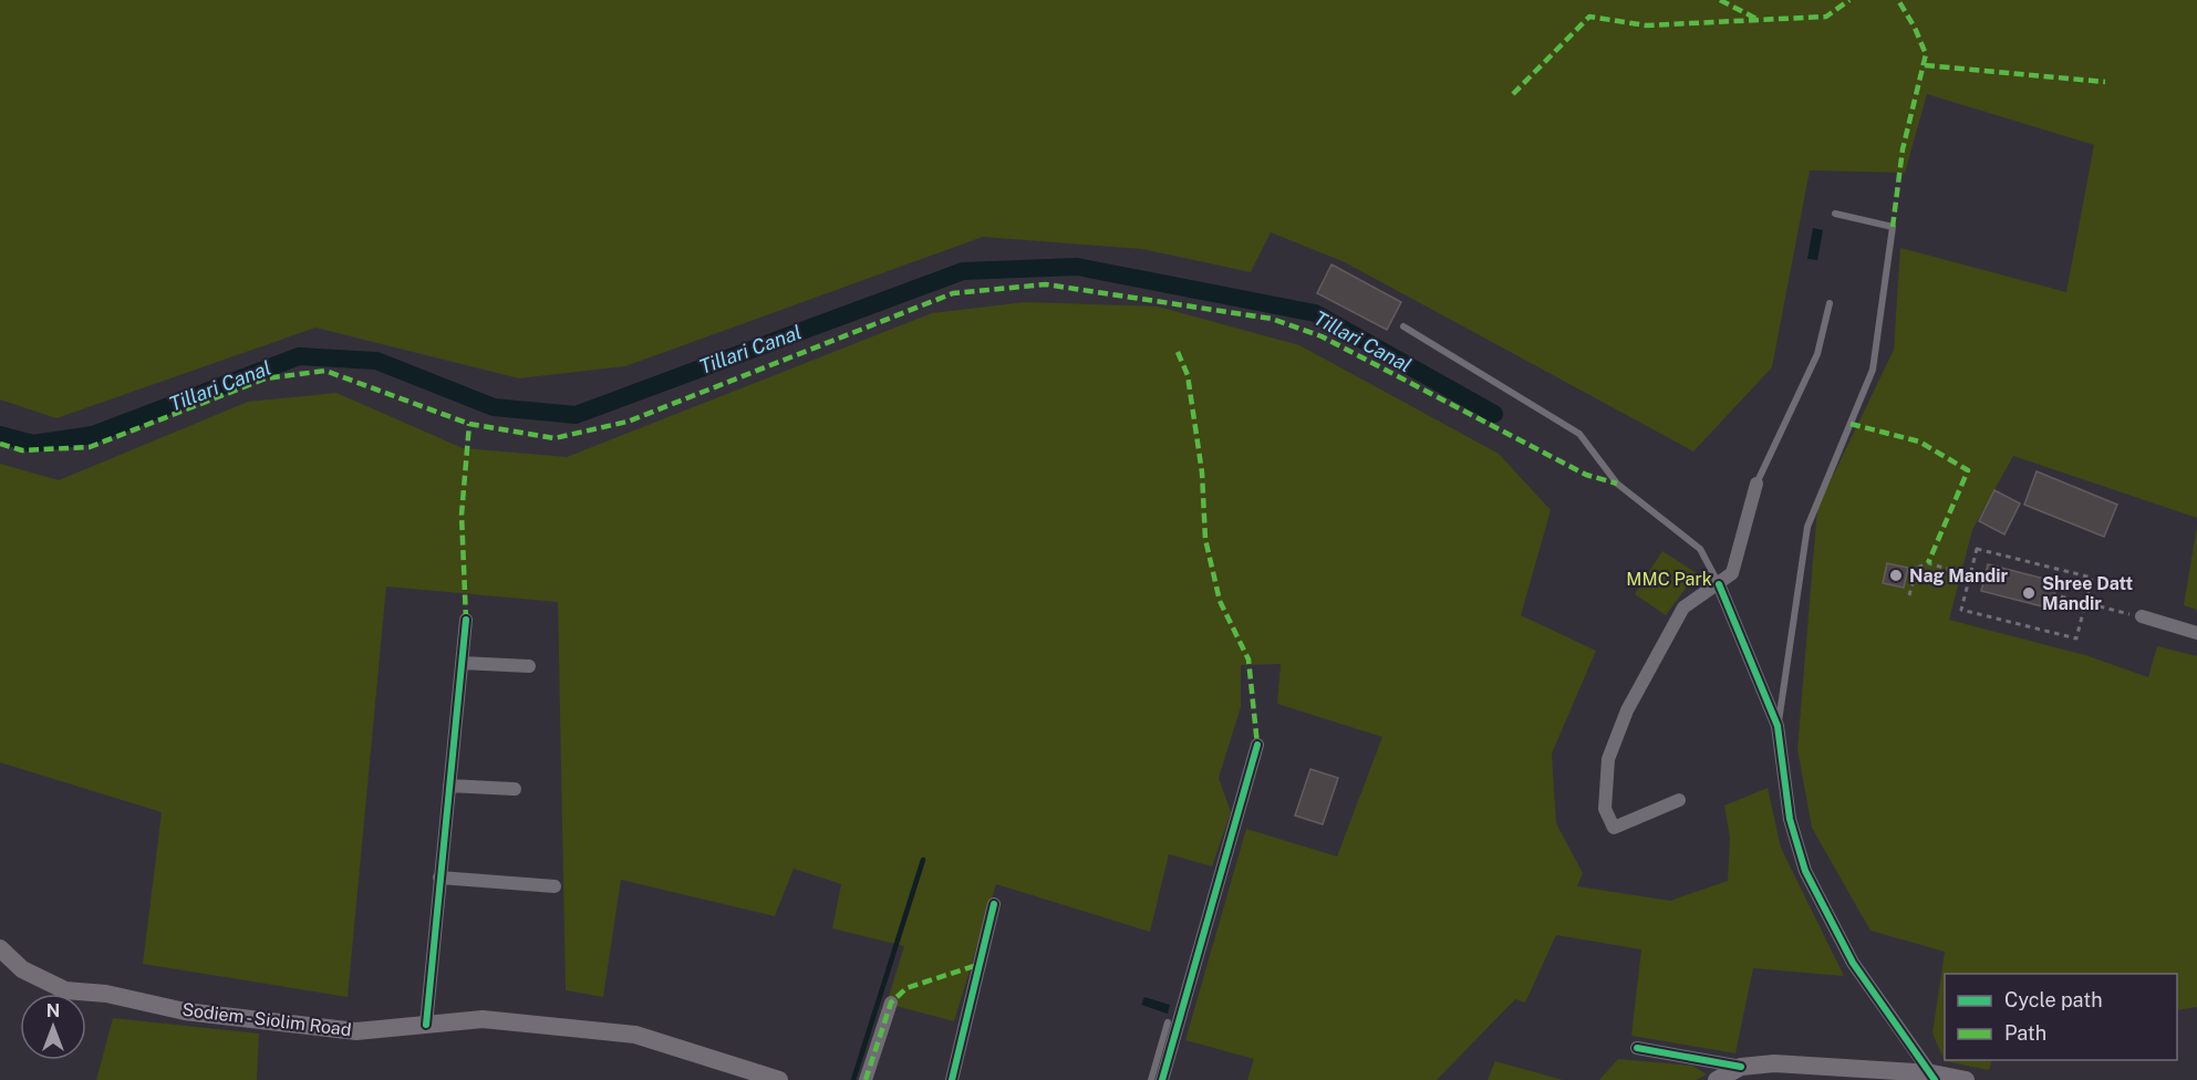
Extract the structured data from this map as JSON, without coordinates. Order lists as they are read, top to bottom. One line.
{"streets":{"main road":["Sodiem - Siolim Road"]},"water":["Tillari Canal"],"parks":["MMC Park"],"places":["Nag Mandir","Shree Datt Mandir"],"legend":["Cycle path","Path"],"north":"top"}
